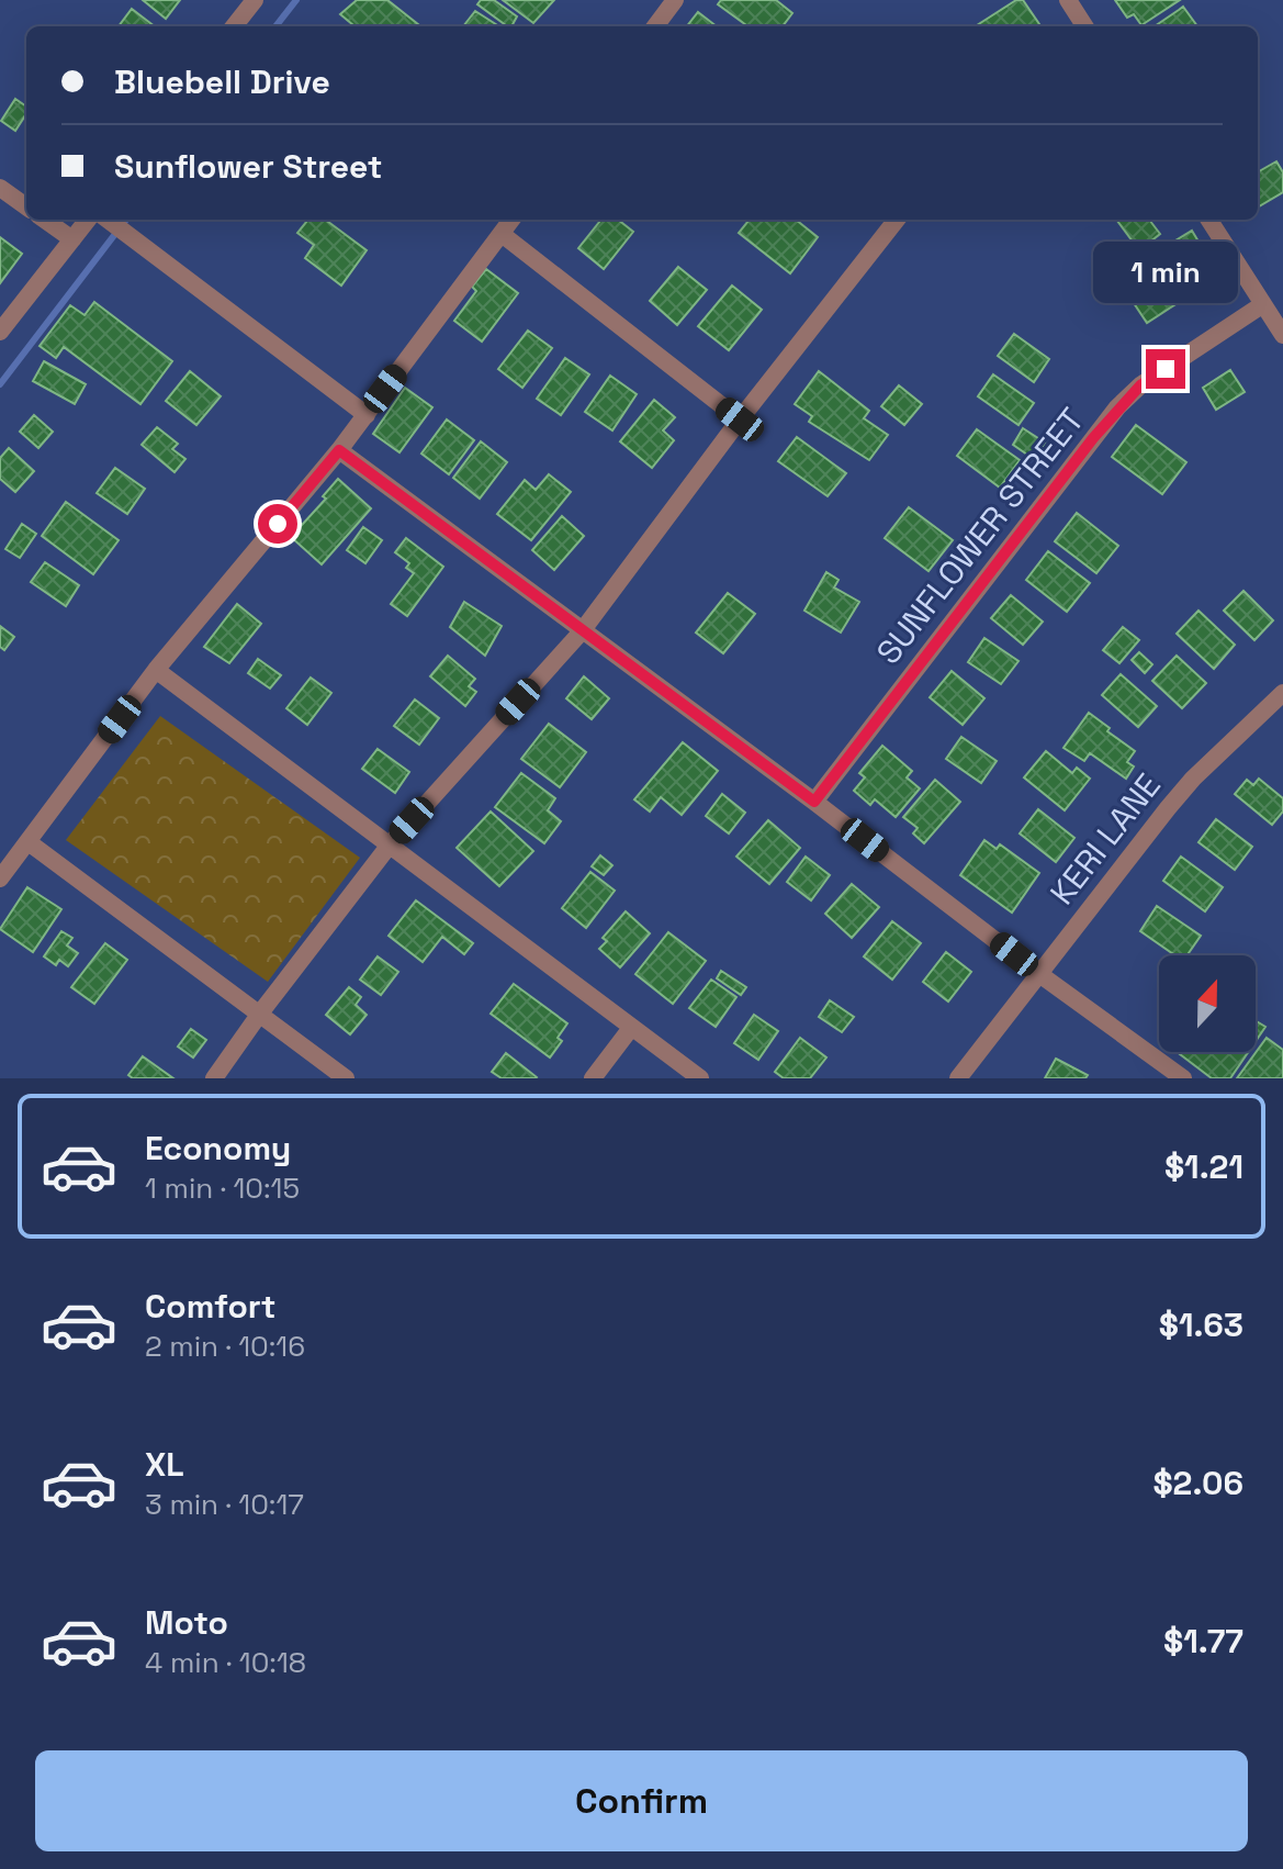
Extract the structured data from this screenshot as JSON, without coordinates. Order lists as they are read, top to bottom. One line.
{"streets":{"street":["SUNFLOWER STREET","KERI LANE"]},"north":"top","page":{"banner":["Bluebell Drive","Sunflower Street"],"bubble":"1 min","list":[{"name":"Economy","note":"1 min · 10:15","value":"$1.21"},{"name":"Comfort","note":"2 min · 10:16","value":"$1.63"},{"name":"XL","note":"3 min · 10:17","value":"$2.06"},{"name":"Moto","note":"4 min · 10:18","value":"$1.77"}],"buttons":"Confirm"}}
